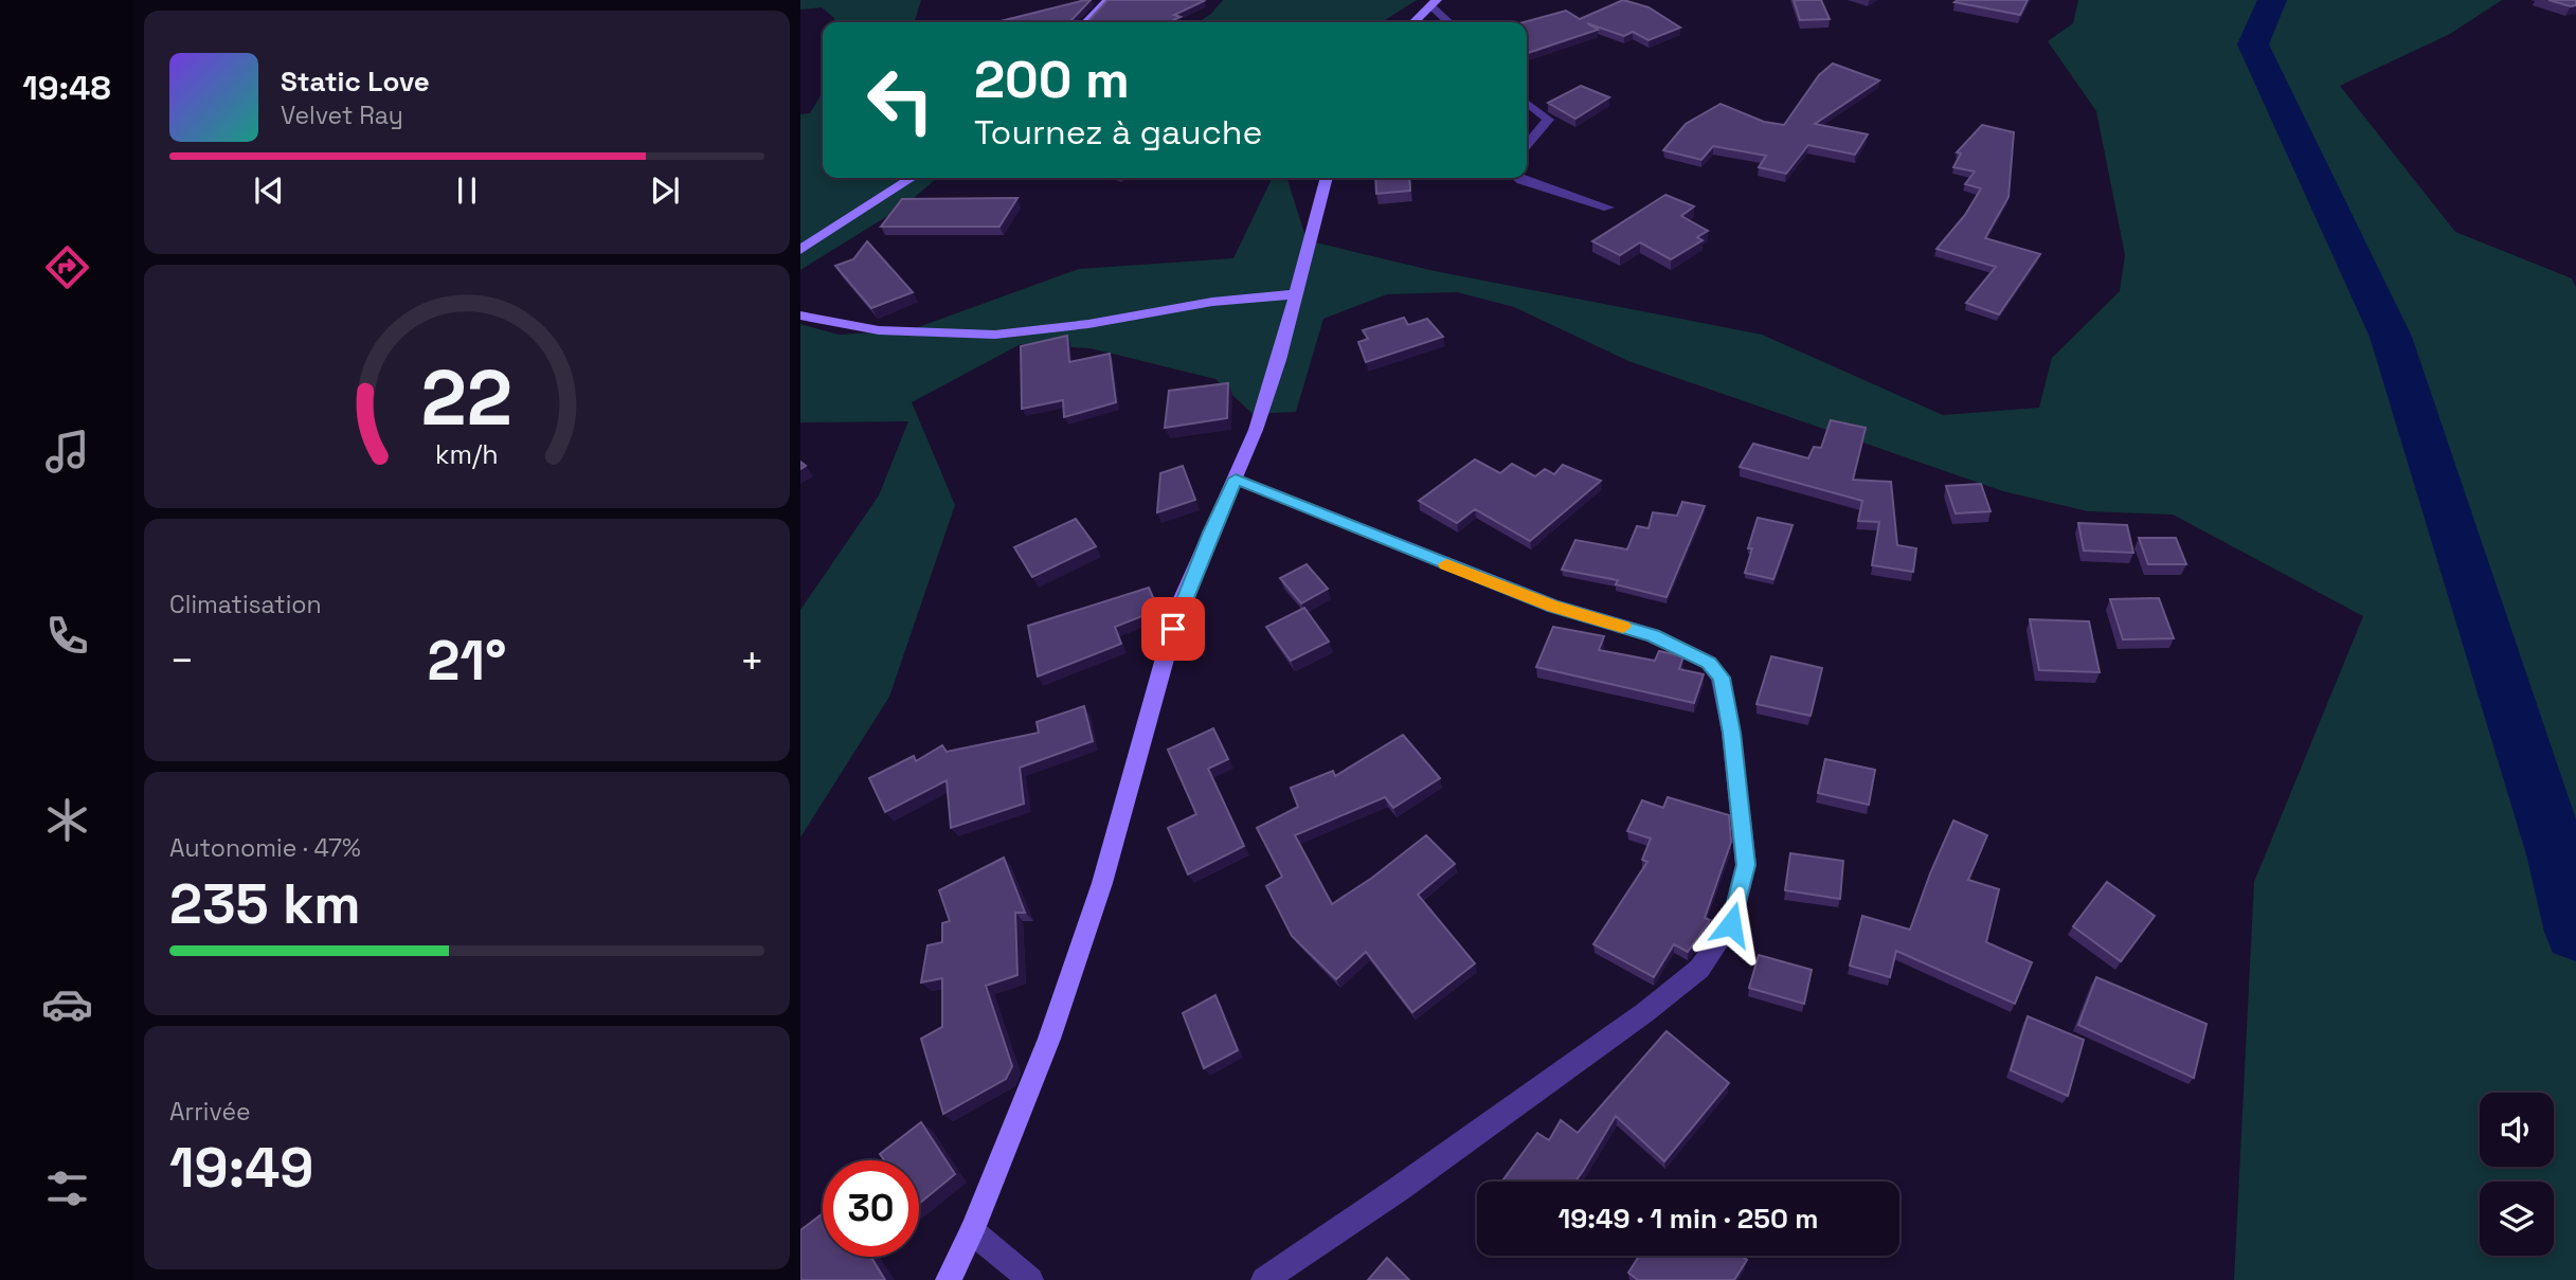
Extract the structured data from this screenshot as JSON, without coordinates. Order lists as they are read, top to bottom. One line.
{"page":{"tabs":"19:48","turn":["200 m","Tournez à gauche"],"song":["Static Love","Velvet Ray"],"tile":["Climatisation",["Autonomie · 47%","235 km"],["Arrivée","19:49"]],"heat":["−","21°","+"],"limit":"30","trip":"19:49 · 1 min · 250 m","gauge":["22","km/h"]}}
